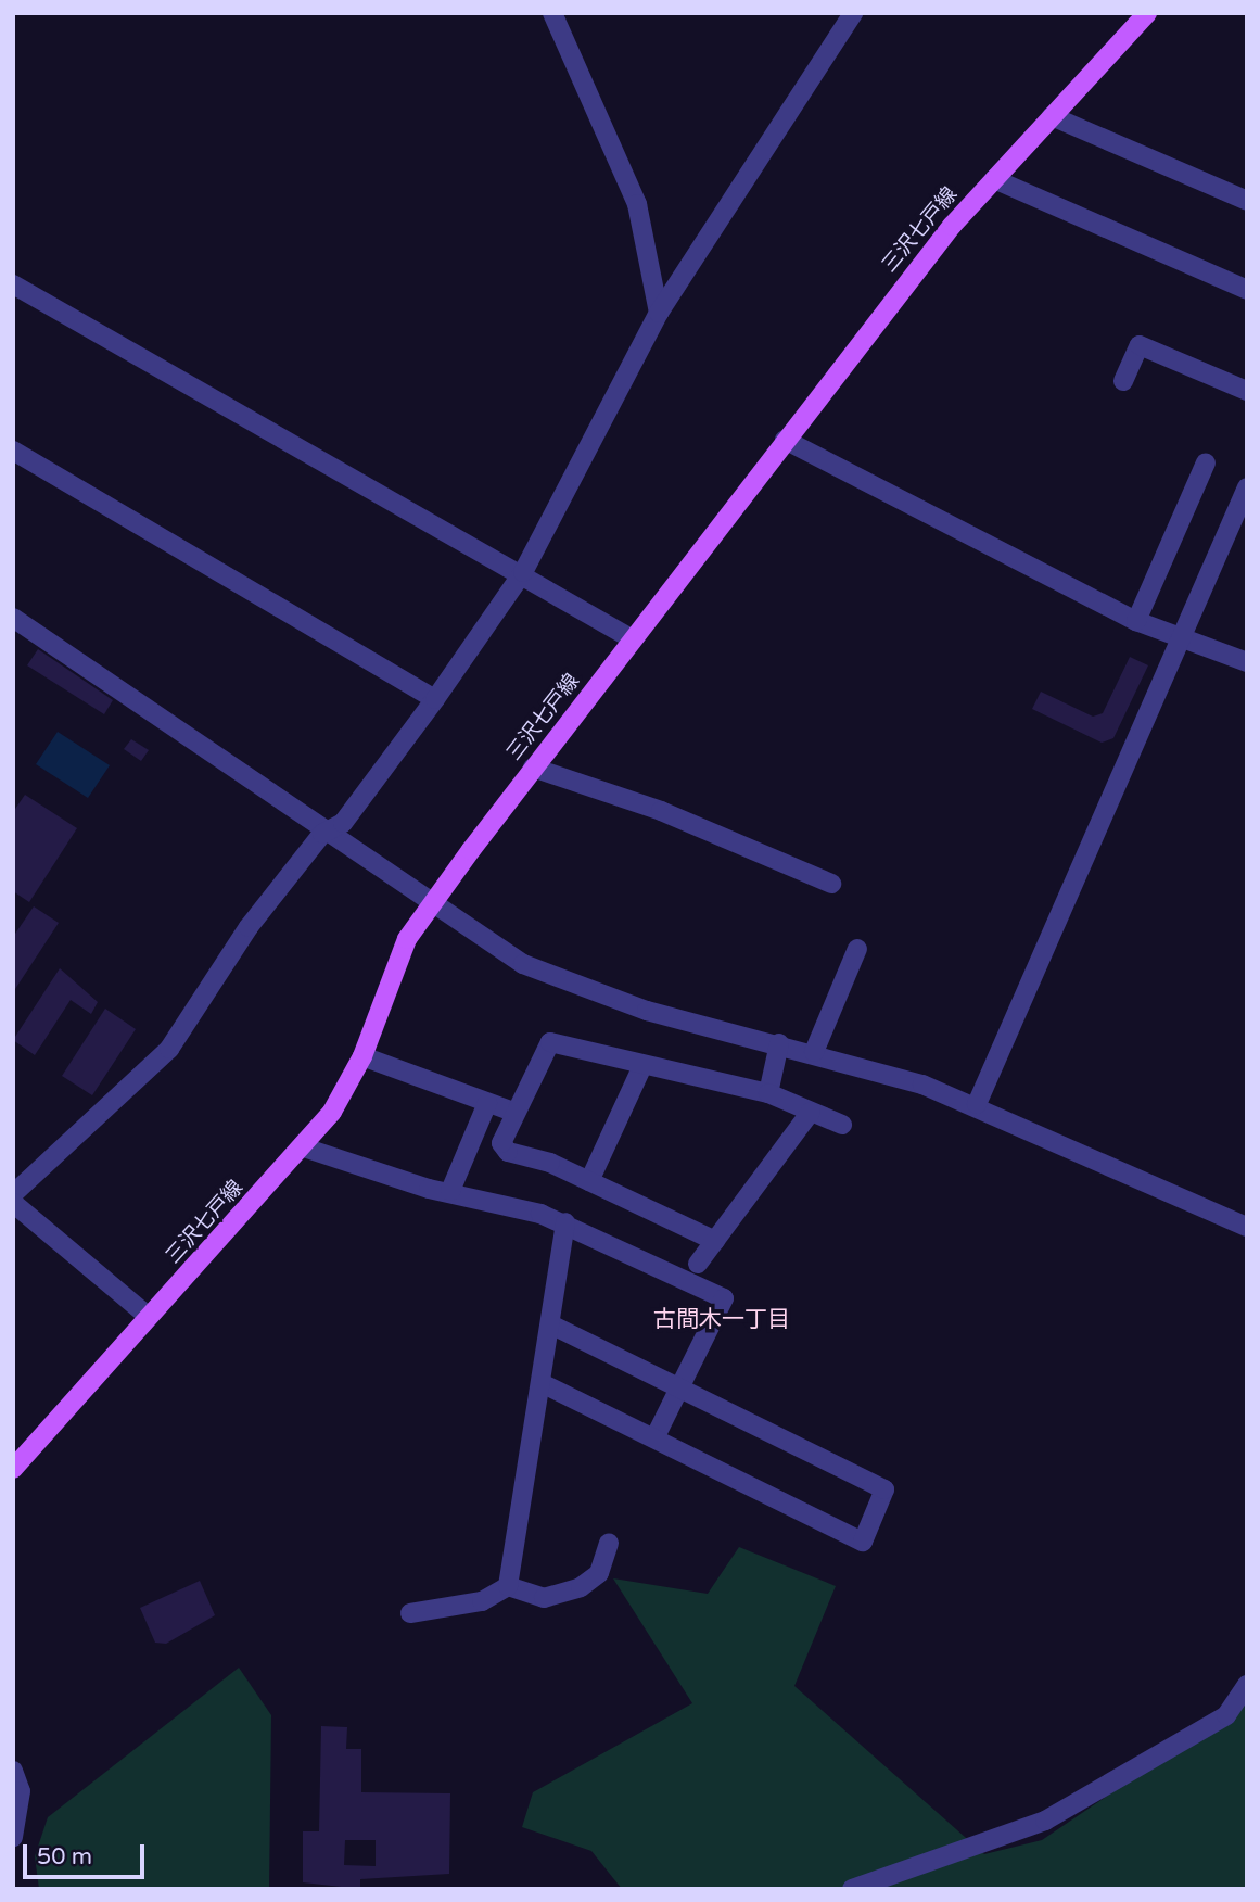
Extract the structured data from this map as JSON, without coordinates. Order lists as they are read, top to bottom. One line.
{"streets":{"main road":["三沢七戸線"]},"districts":["古間木一丁目"],"scale_bar":"50 m"}
